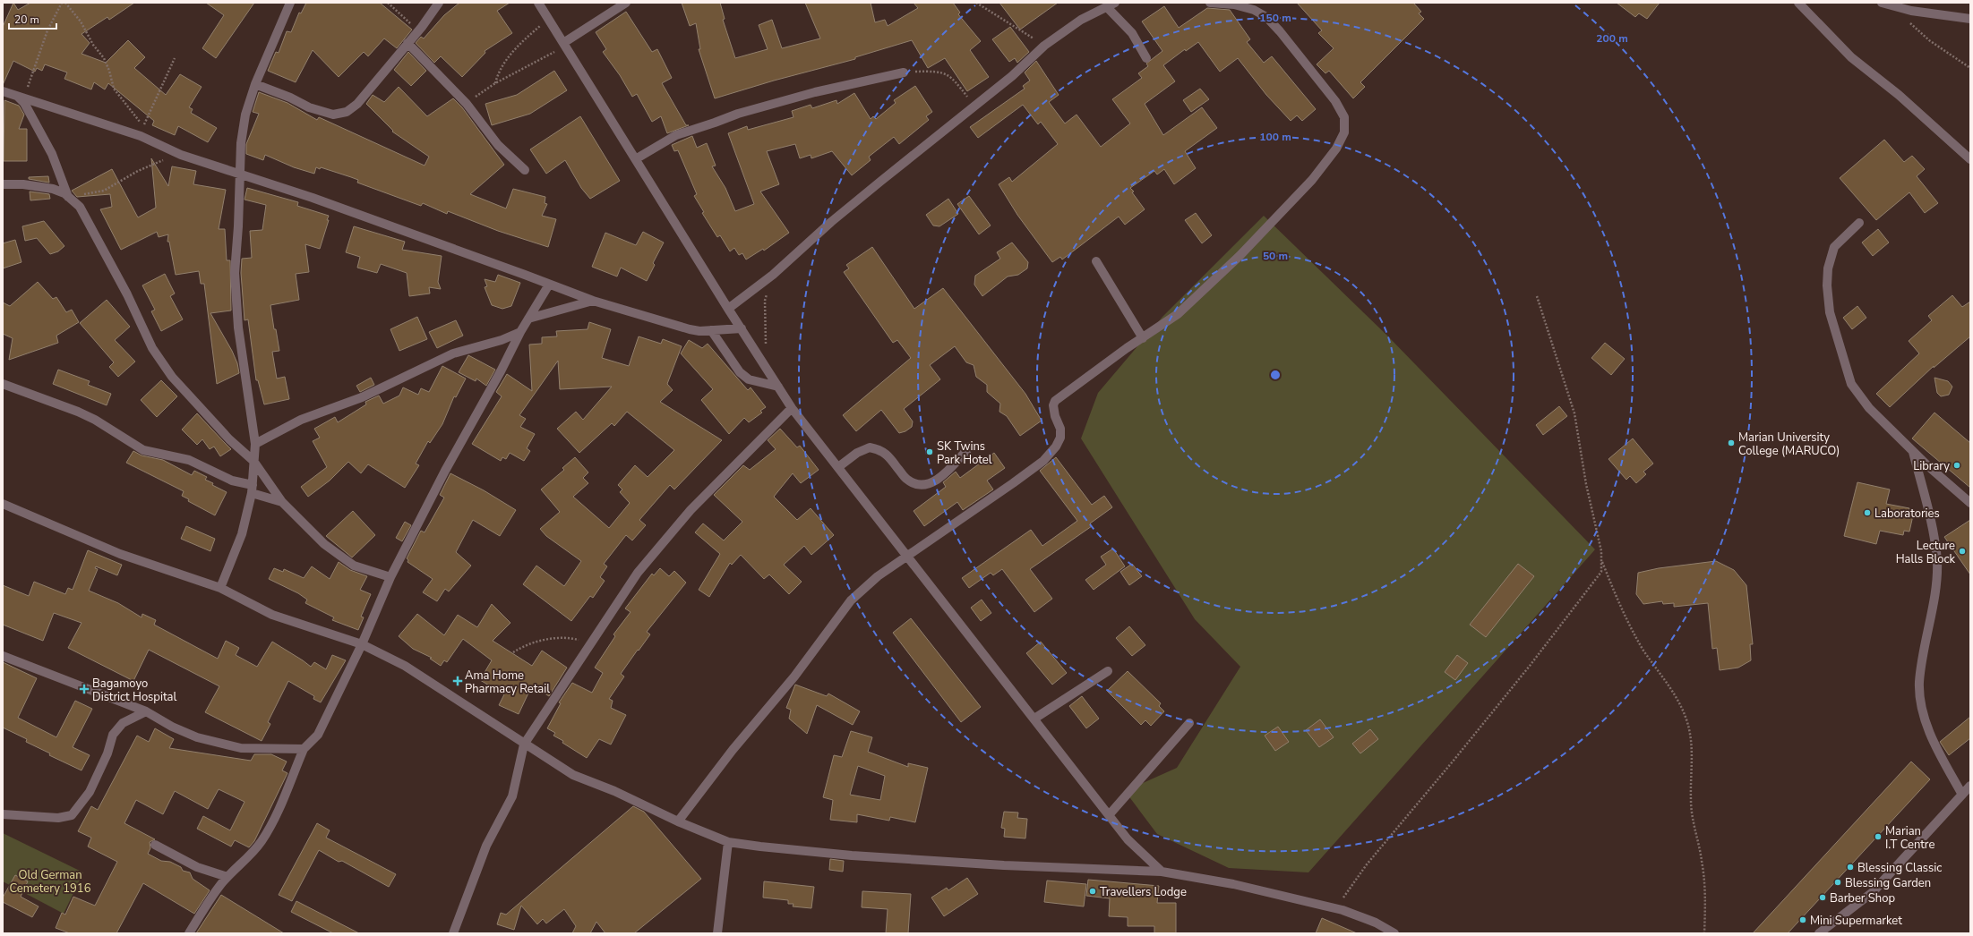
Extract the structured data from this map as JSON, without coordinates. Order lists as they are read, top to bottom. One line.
{"parks":["Old German Cemetery 1916"],"places":{"other":["Marian University College (MARUCO)","SK Twins Park Hotel","Library","Laboratories","Lecture Halls Block","Marian I.T Centre","Blessing Classic","Blessing Garden","Travellers Lodge","Barber Shop","Mini Supermarket"],"health":["Ama Home Pharmacy Retail","Bagamoyo District Hospital"]},"scale_bar":"20 m","rings":["150 m","200 m","100 m","50 m"]}
